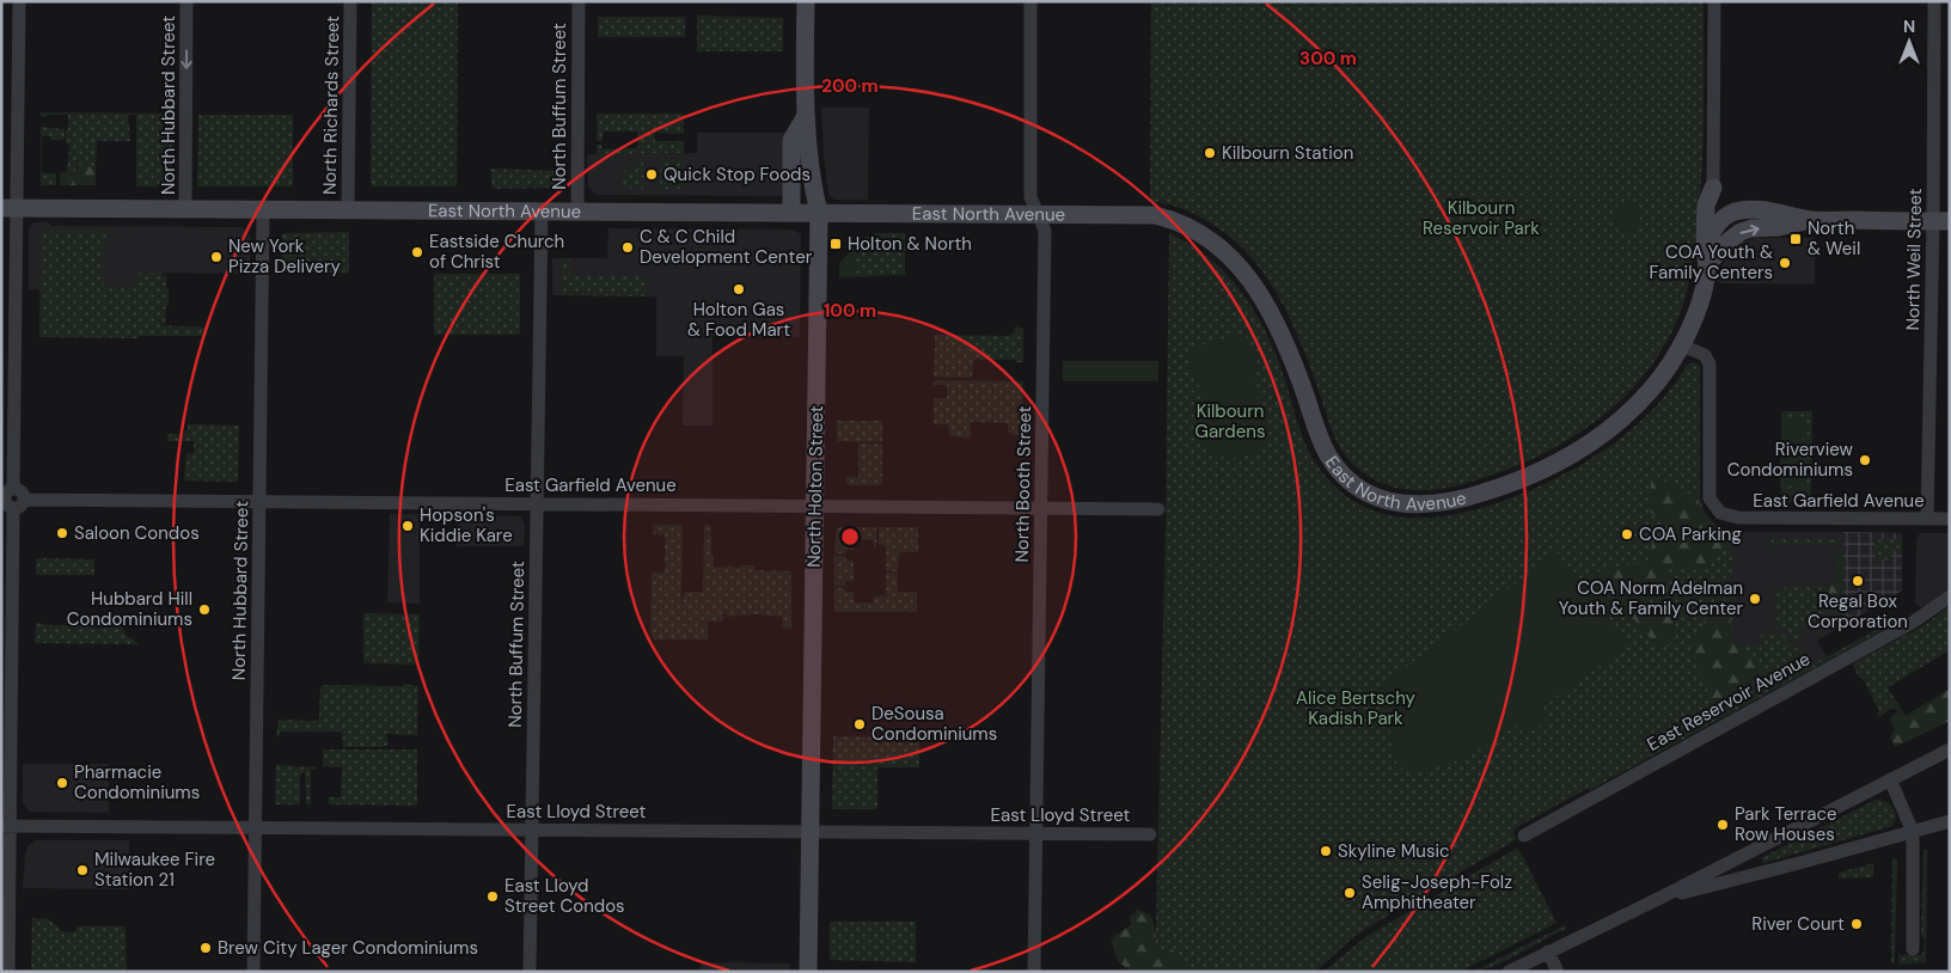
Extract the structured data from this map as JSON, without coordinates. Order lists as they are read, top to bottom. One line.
{"streets":{"main road":["East North Avenue","North Holton Street"],"street":["North Hubbard Street","North Richards Street","North Buffum Street","North Weil Street","North Booth Street","East Garfield Avenue","East Reservoir Avenue","East Lloyd Street"]},"crossings":[["North Hubbard Street","East North Avenue"],["North Hubbard Street","East Garfield Avenue"],["North Hubbard Street","East Lloyd Street"],["North Richards Street","East North Avenue"],["North Buffum Street","East North Avenue"],["North Buffum Street","East Garfield Avenue"],["North Buffum Street","East Lloyd Street"],["East North Avenue","North Weil Street"],["East North Avenue","North Booth Street"],["East North Avenue","East Garfield Avenue"],["East North Avenue","North Holton Street"],["North Weil Street","East Garfield Avenue"],["North Booth Street","East Garfield Avenue"],["North Booth Street","East Lloyd Street"],["East Garfield Avenue","North Holton Street"],["North Holton Street","East Lloyd Street"]],"parks":["Kilbourn Reservoir Park","Kilbourn Gardens","Alice Bertschy Kadish Park"],"places":{"other":["Kilbourn Station","Quick Stop Foods","C & C Child Development Center","Eastside Church of Christ","New York Pizza Delivery","COA Youth & Family Centers","Holton Gas & Food Mart","Riverview Condominiums","Hopson's Kiddie Kare","Saloon Condos","COA Parking","Regal Box Corporation","COA Norm Adelman Youth & Family Center","Hubbard Hill Condominiums","DeSousa Condominiums","Pharmacie Condominiums","Park Terrace Row Houses","Skyline Music","Milwaukee Fire Station 21","Selig-Joseph-Folz Amphitheater","East Lloyd Street Condos","River Court","Brew City Lager Condominiums"],"transit":["North & Weil","Holton & North"]},"north":"top","rings":["300 m","200 m","100 m"]}
